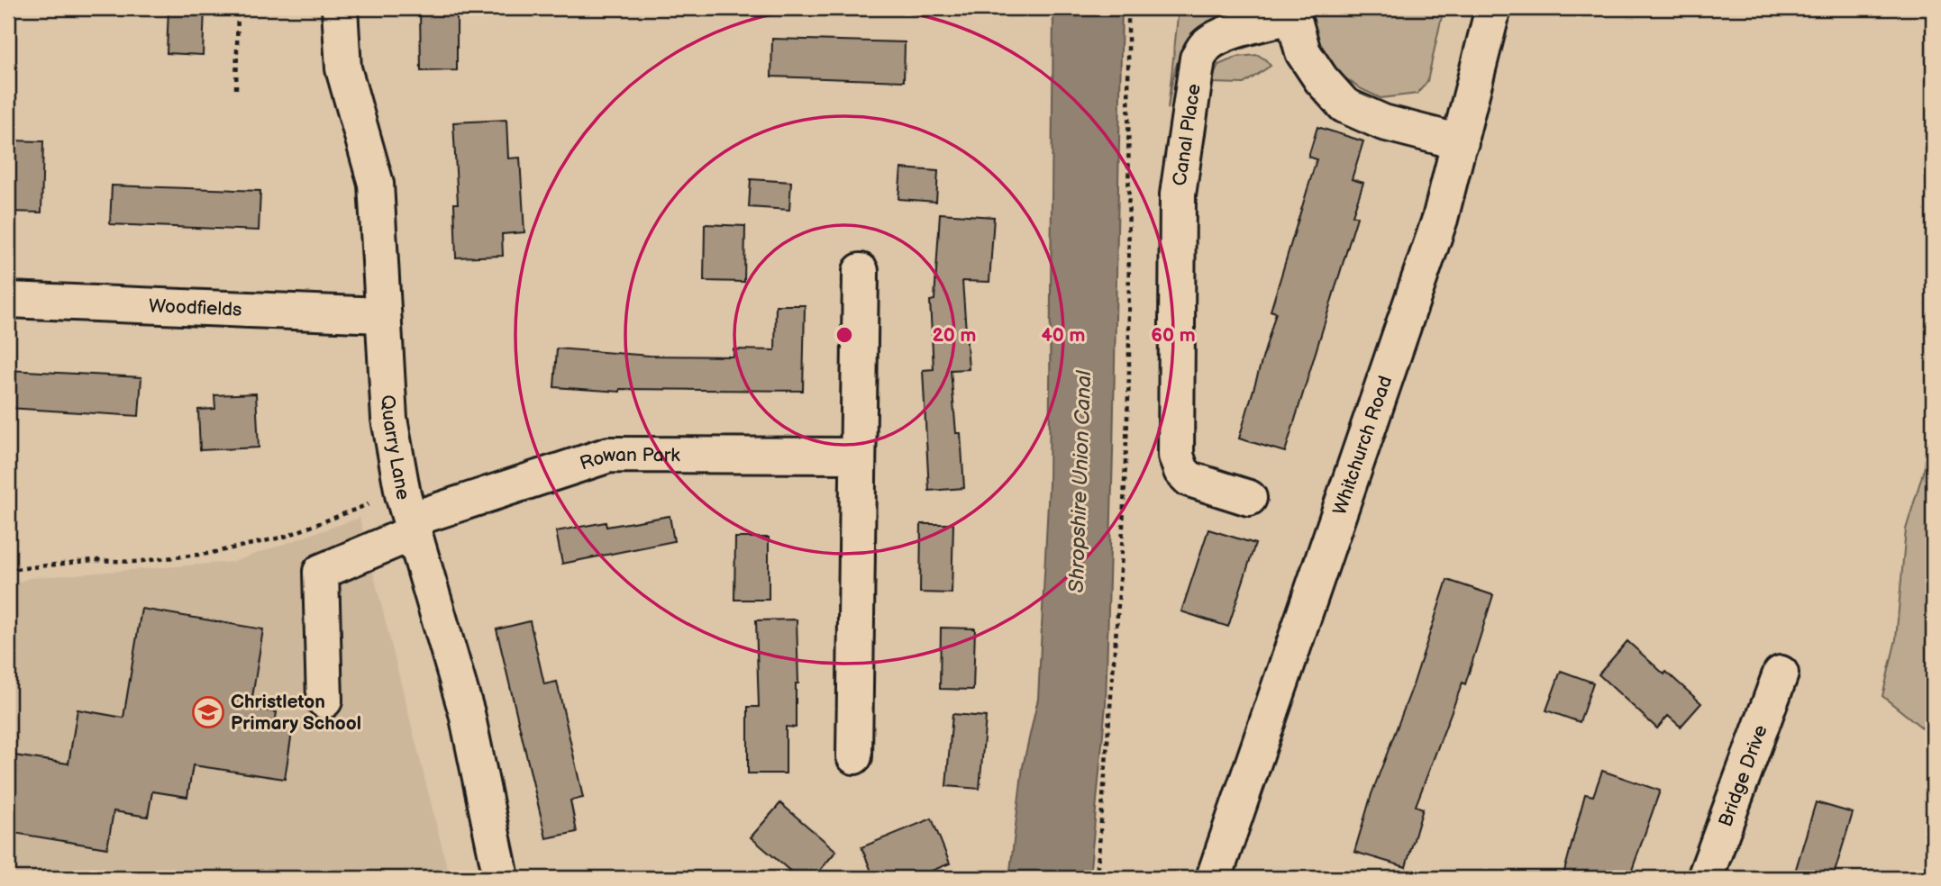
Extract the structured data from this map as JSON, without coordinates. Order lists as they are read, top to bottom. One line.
{"streets":{"main road":["Canal Place","Woodfields","Whitchurch Road","Quarry Lane","Rowan Park","Bridge Drive"]},"crossings":[["Canal Place","Whitchurch Road"],["Woodfields","Quarry Lane"],["Quarry Lane","Rowan Park"]],"water":["Shropshire Union Canal"],"places":{"school or university":["Christleton Primary School"]},"rings":["20 m","40 m","60 m"]}
